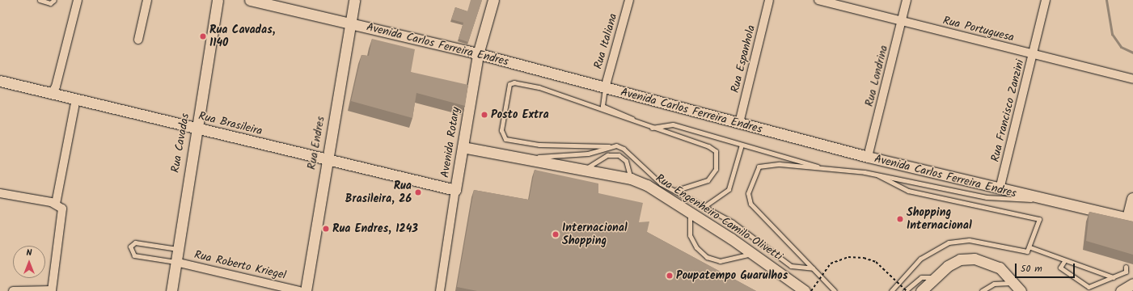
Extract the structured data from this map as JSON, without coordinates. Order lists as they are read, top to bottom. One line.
{"streets":{"street":["Rua Portuguesa","Rua Italiana","Avenida Carlos Ferreira Endres","Rua Espanhola","Rua Londrina","Rua Francisco Zanzini","Rua Brasileira","Avenida Rotary","Rua Cavadas","Rua Endres","Rua Engenheiro Camilo Olivetti","Rua Roberto Kriegel"]},"crossings":[["Rua Portuguesa","Rua Londrina"],["Rua Portuguesa","Rua Francisco Zanzini"],["Rua Italiana","Avenida Carlos Ferreira Endres"],["Avenida Carlos Ferreira Endres","Rua Espanhola"],["Avenida Carlos Ferreira Endres","Rua Londrina"],["Avenida Carlos Ferreira Endres","Rua Francisco Zanzini"],["Avenida Carlos Ferreira Endres","Avenida Rotary"],["Avenida Carlos Ferreira Endres","Rua Endres"],["Rua Brasileira","Avenida Rotary"],["Rua Brasileira","Rua Cavadas"],["Rua Brasileira","Rua Endres"],["Avenida Rotary","Rua Engenheiro Camilo Olivetti"],["Rua Cavadas","Rua Roberto Kriegel"]],"places":["Rua Cavadas, 1140","Posto Extra","Rua Brasileira, 26","Shopping Internacional","Rua Endres, 1243","Internacional Shopping","Poupatempo Guarulhos"],"scale_bar":"50 m","north":"top"}
